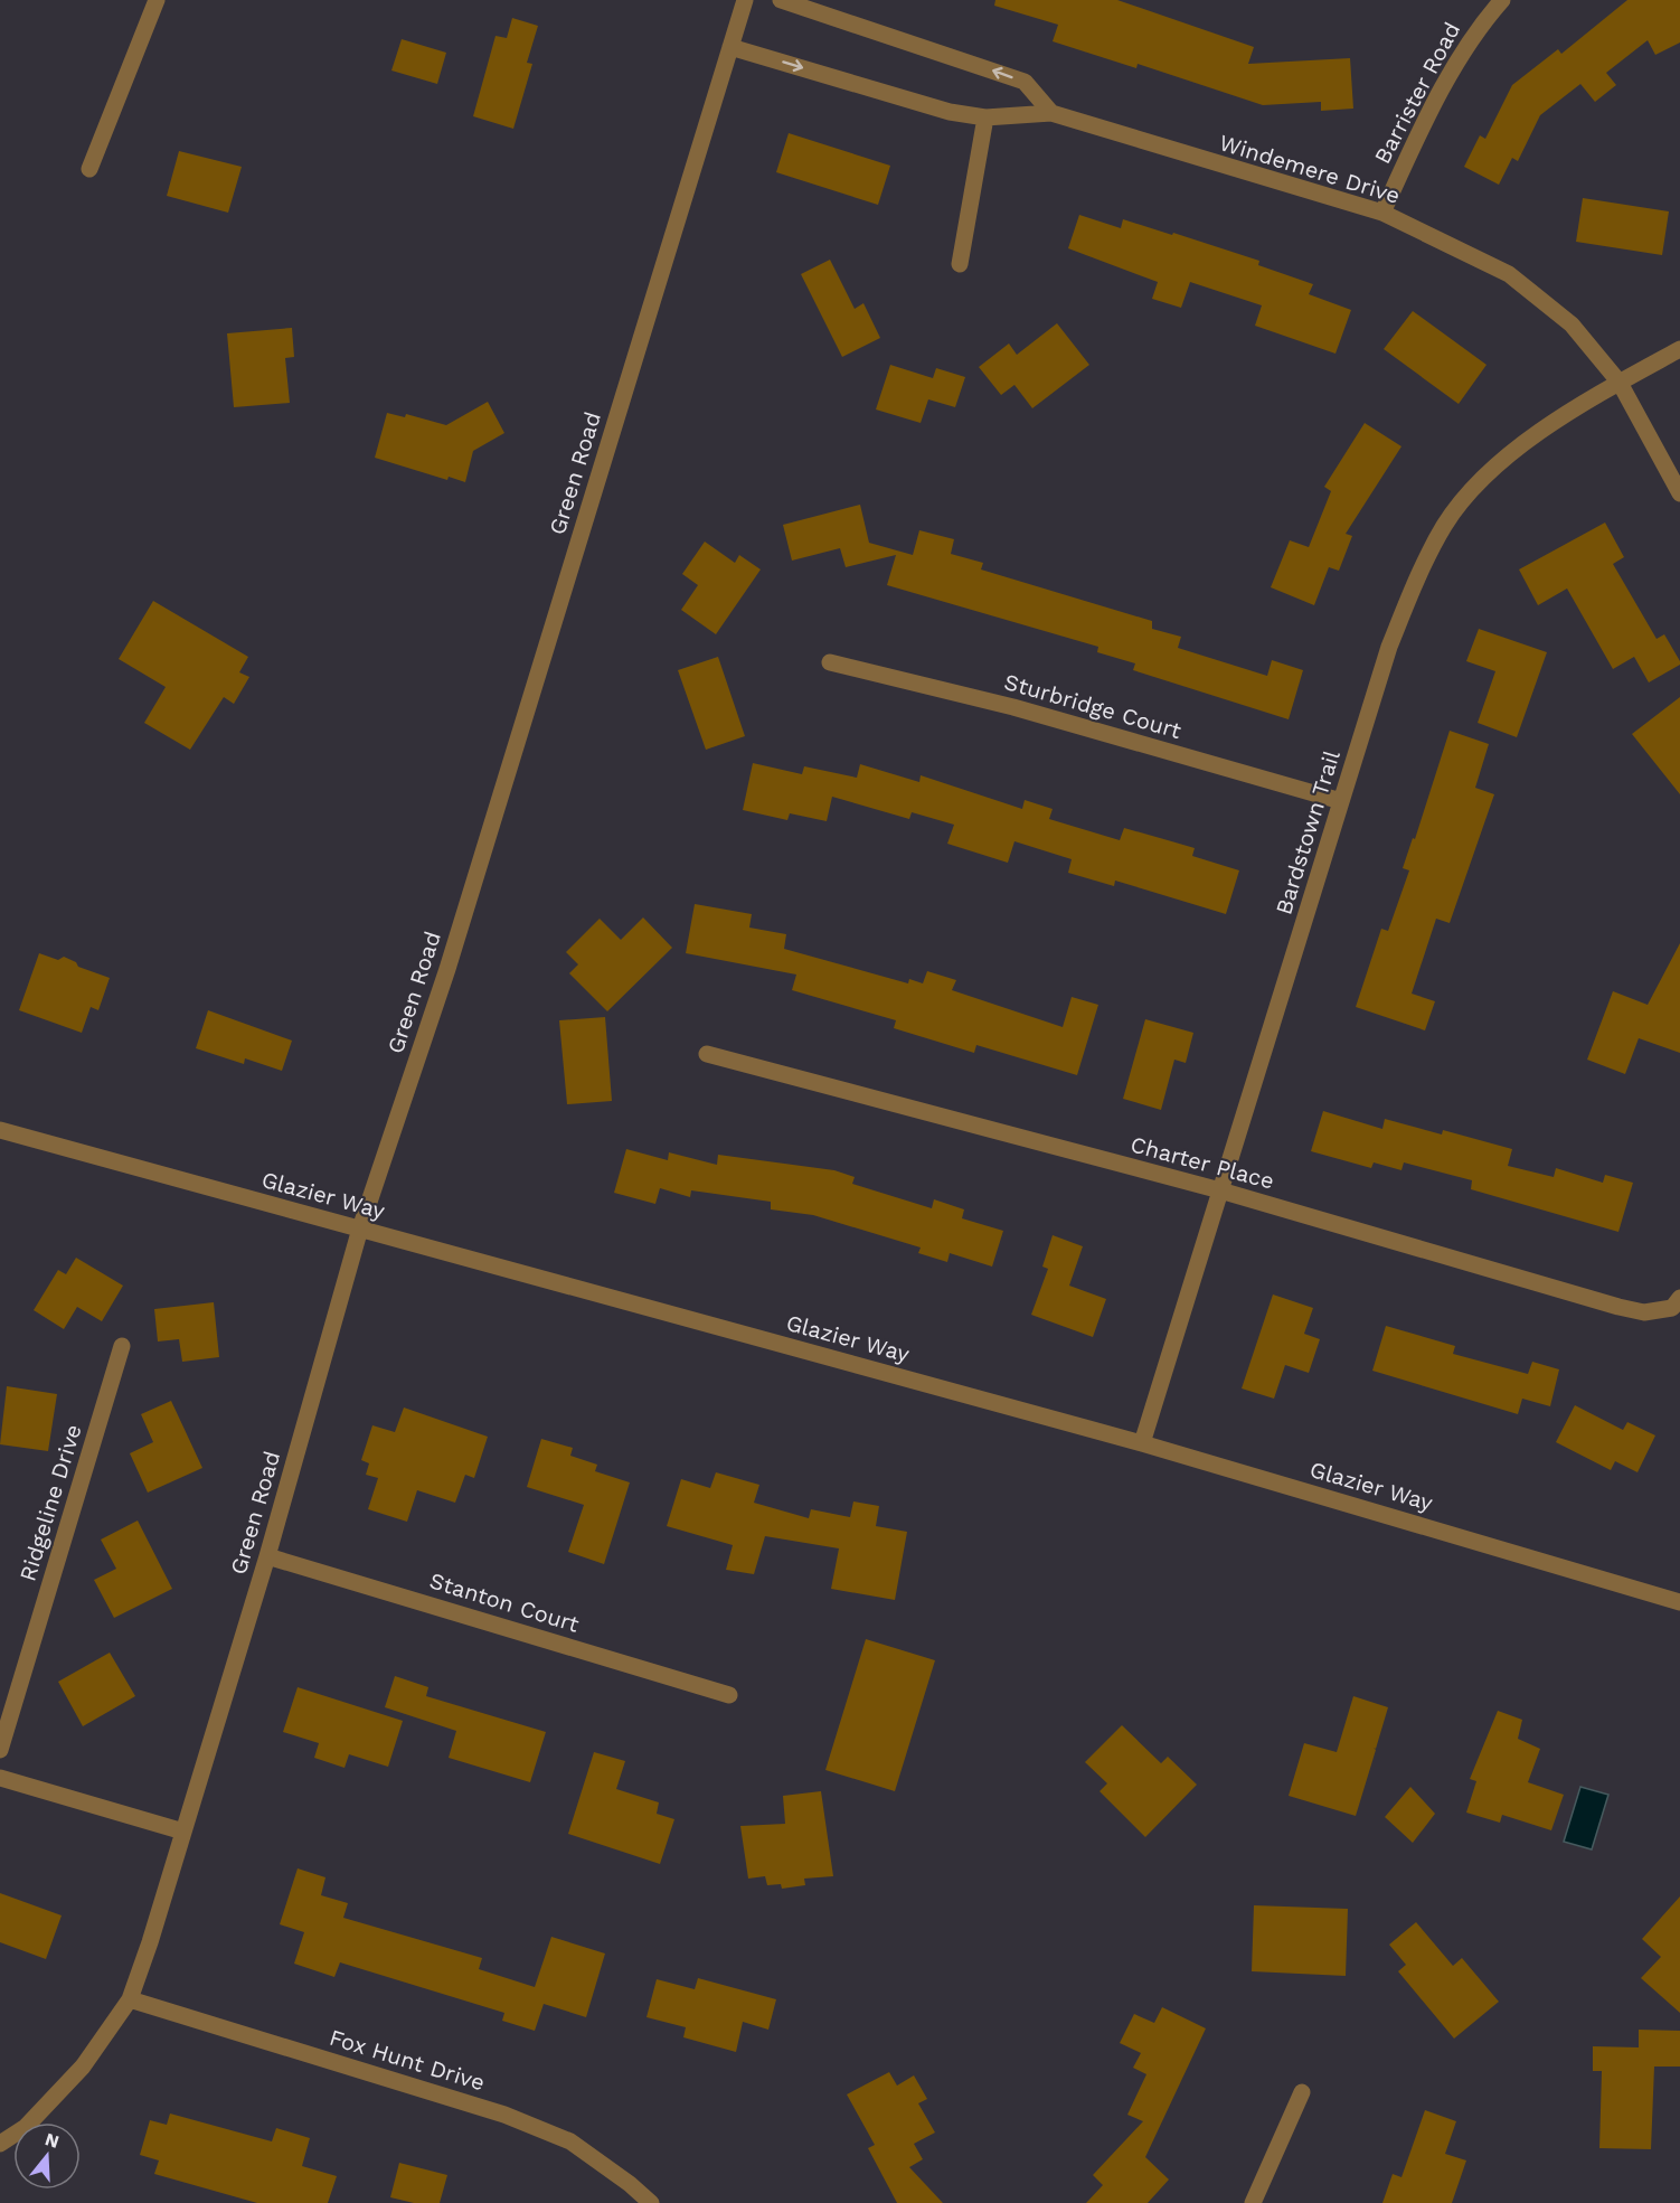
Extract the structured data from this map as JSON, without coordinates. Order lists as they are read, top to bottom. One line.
{"streets":{"street":["Barrister Road","Windemere Drive","Green Road","Sturbridge Court","Bardstown Trail","Charter Place","Glazier Way","Ridgeline Drive","Stanton Court","Fox Hunt Drive"]},"crossings":[["Barrister Road","Windemere Drive"],["Windemere Drive","Green Road"],["Windemere Drive","Bardstown Trail"],["Green Road","Glazier Way"],["Green Road","Stanton Court"],["Green Road","Fox Hunt Drive"],["Sturbridge Court","Bardstown Trail"],["Bardstown Trail","Charter Place"],["Bardstown Trail","Glazier Way"]],"north":"top"}
